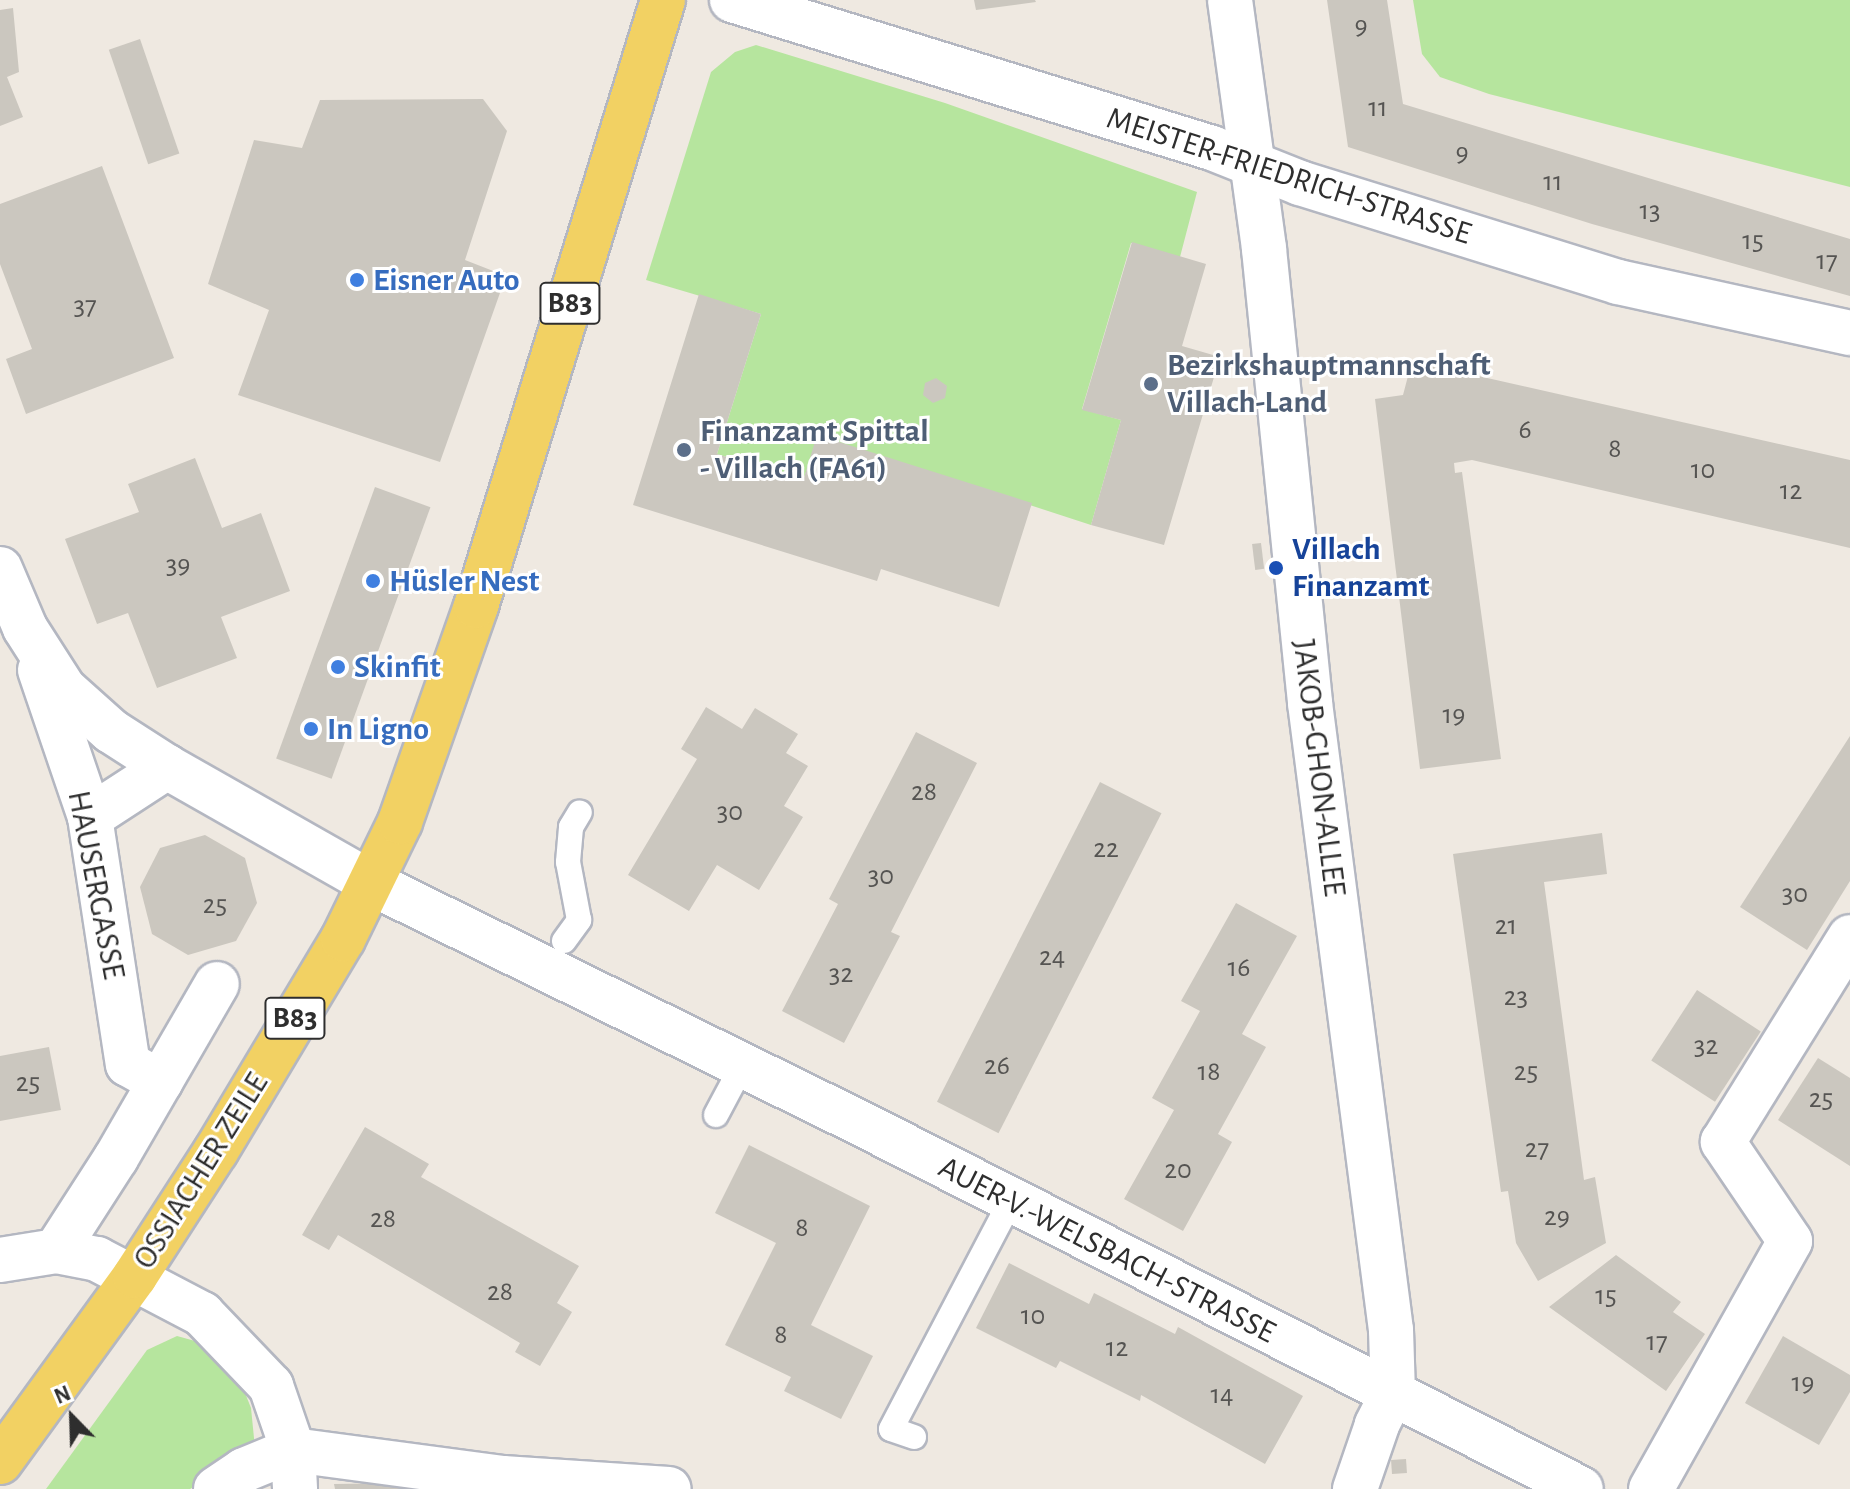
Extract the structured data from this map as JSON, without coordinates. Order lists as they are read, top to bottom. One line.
{"streets":{"main road":["B83","OSSIACHER ZEILE"],"street":["MEISTER-FRIEDRICH-STRASSE","JAKOB-GHON-ALLEE","HAUSERGASSE","AUER-V.-WELSBACH-STRASSE"]},"crossings":[["MEISTER-FRIEDRICH-STRASSE","JAKOB-GHON-ALLEE"],["JAKOB-GHON-ALLEE","AUER-V.-WELSBACH-STRASSE"],["HAUSERGASSE","OSSIACHER ZEILE"],["HAUSERGASSE","AUER-V.-WELSBACH-STRASSE"]],"places":["Eisner Auto","Bezirkshauptmannschaft Villach-Land","Finanzamt Spittal - Villach (FA61)","Villach Finanzamt","Hüsler Nest","Skinfit","In Ligno"],"house_numbers":["9","11","9","11","13","15","17","37","6","8","10","12","39","19","28","30","22","30","30","25","21","24","16","32","23","32","26","18","25","25","25","27","20","29","28","8","28","15","10","8","17","12","19","14"],"north":"top left"}
